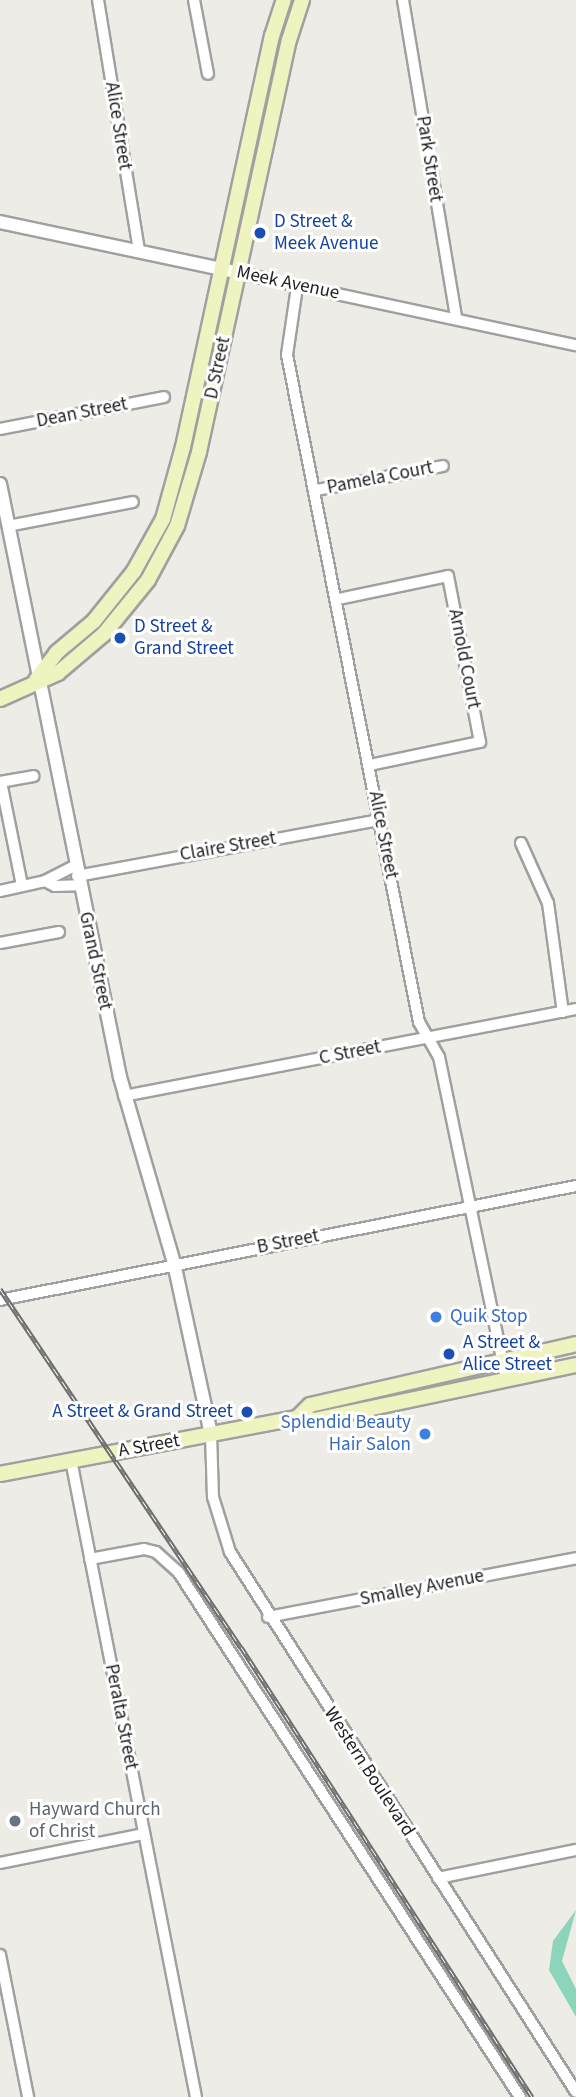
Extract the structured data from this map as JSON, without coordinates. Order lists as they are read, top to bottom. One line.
{"streets":{"main road":["D Street","A Street"],"street":["Alice Street","Park Street","Meek Avenue","Dean Street","Pamela Court","Arnold Court","Claire Street","Grand Street","C Street","B Street","Smalley Avenue","Peralta Street","Western Boulevard"]},"crossings":[["Alice Street","Meek Avenue"],["Alice Street","Pamela Court"],["Alice Street","Arnold Court"],["Alice Street","Claire Street"],["Alice Street","C Street"],["Alice Street","B Street"],["Alice Street","A Street"],["Park Street","Meek Avenue"],["Meek Avenue","D Street"],["D Street","Grand Street"],["Claire Street","Grand Street"],["Grand Street","C Street"],["Grand Street","B Street"],["Grand Street","A Street"],["Grand Street","Western Boulevard"],["A Street","Peralta Street"],["A Street","Western Boulevard"],["Smalley Avenue","Western Boulevard"]],"places":["D Street & Meek Avenue","D Street & Grand Street","Quik Stop","A Street & Alice Street","A Street & Grand Street","Splendid Beauty Hair Salon","Hayward Church of Christ"]}
